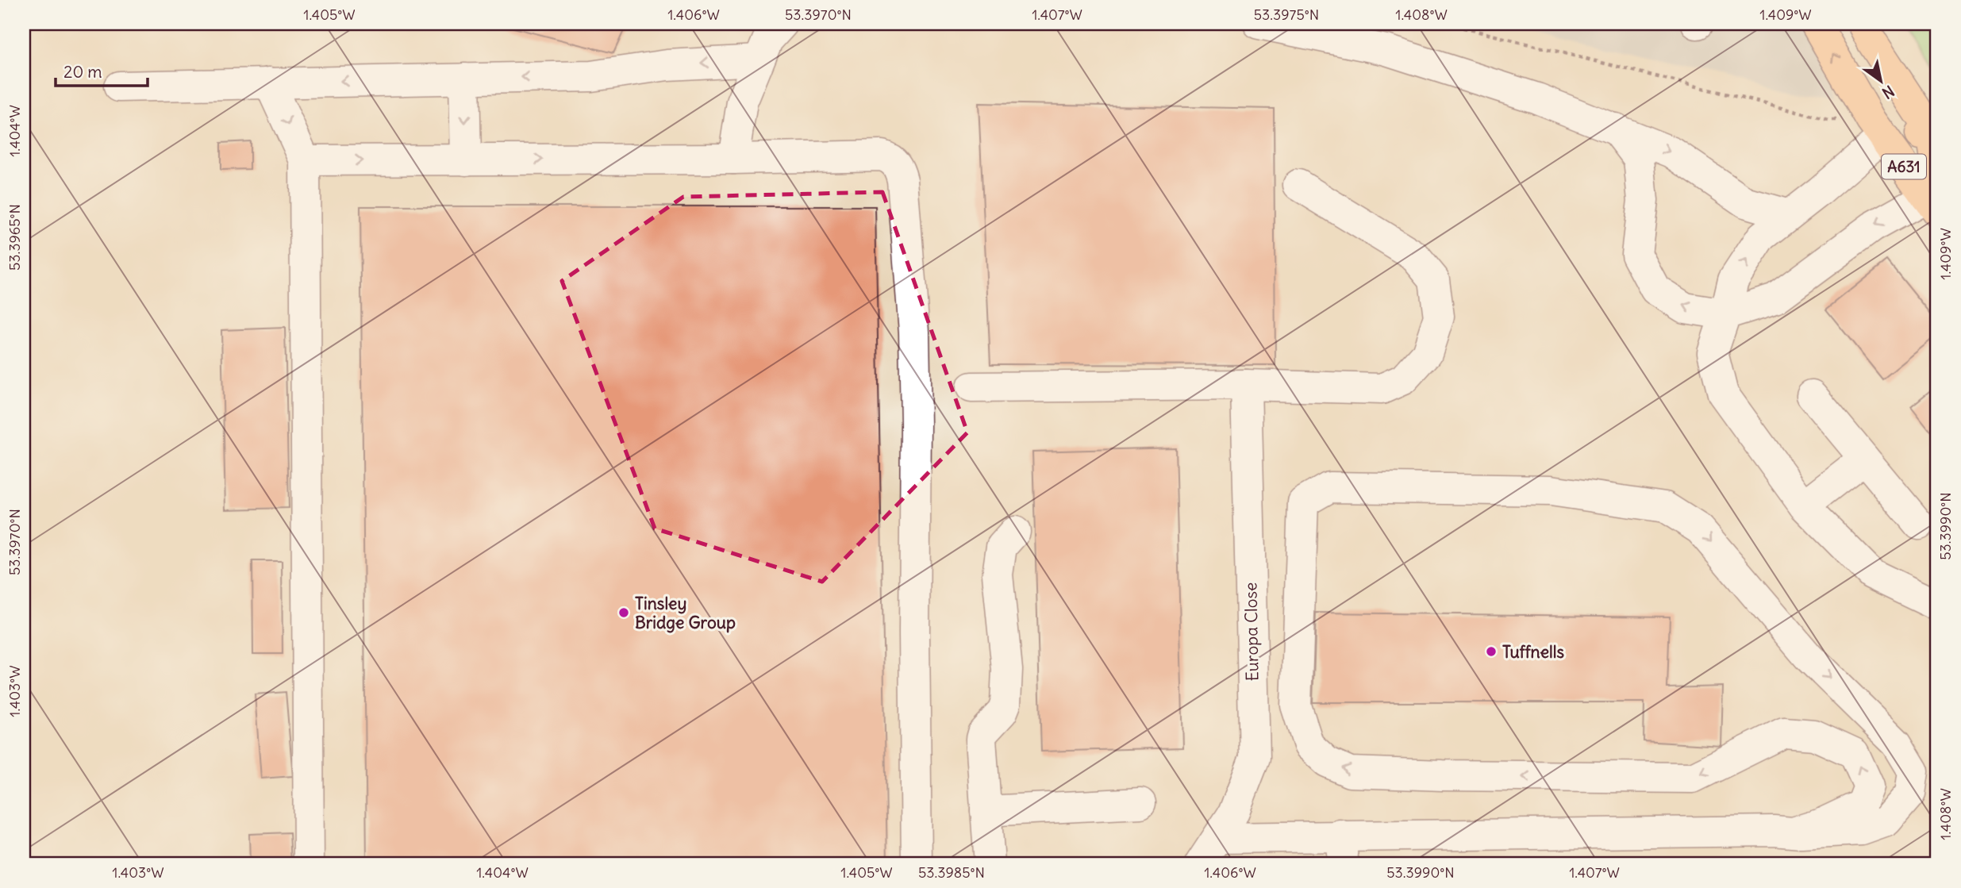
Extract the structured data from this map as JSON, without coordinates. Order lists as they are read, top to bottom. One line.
{"streets":{"highway":["A631"],"street":["Europa Close"]},"places":["Tinsley Bridge Group","Tuffnells"],"scale_bar":"20 m","north":"bottom right","coordinates":["1.405°W","1.406°W","53.3970°N","1.407°W","53.3975°N","1.408°W","1.409°W","1.404°W","53.3965°N","53.3990°N","1.403°W","53.3985°N"]}
